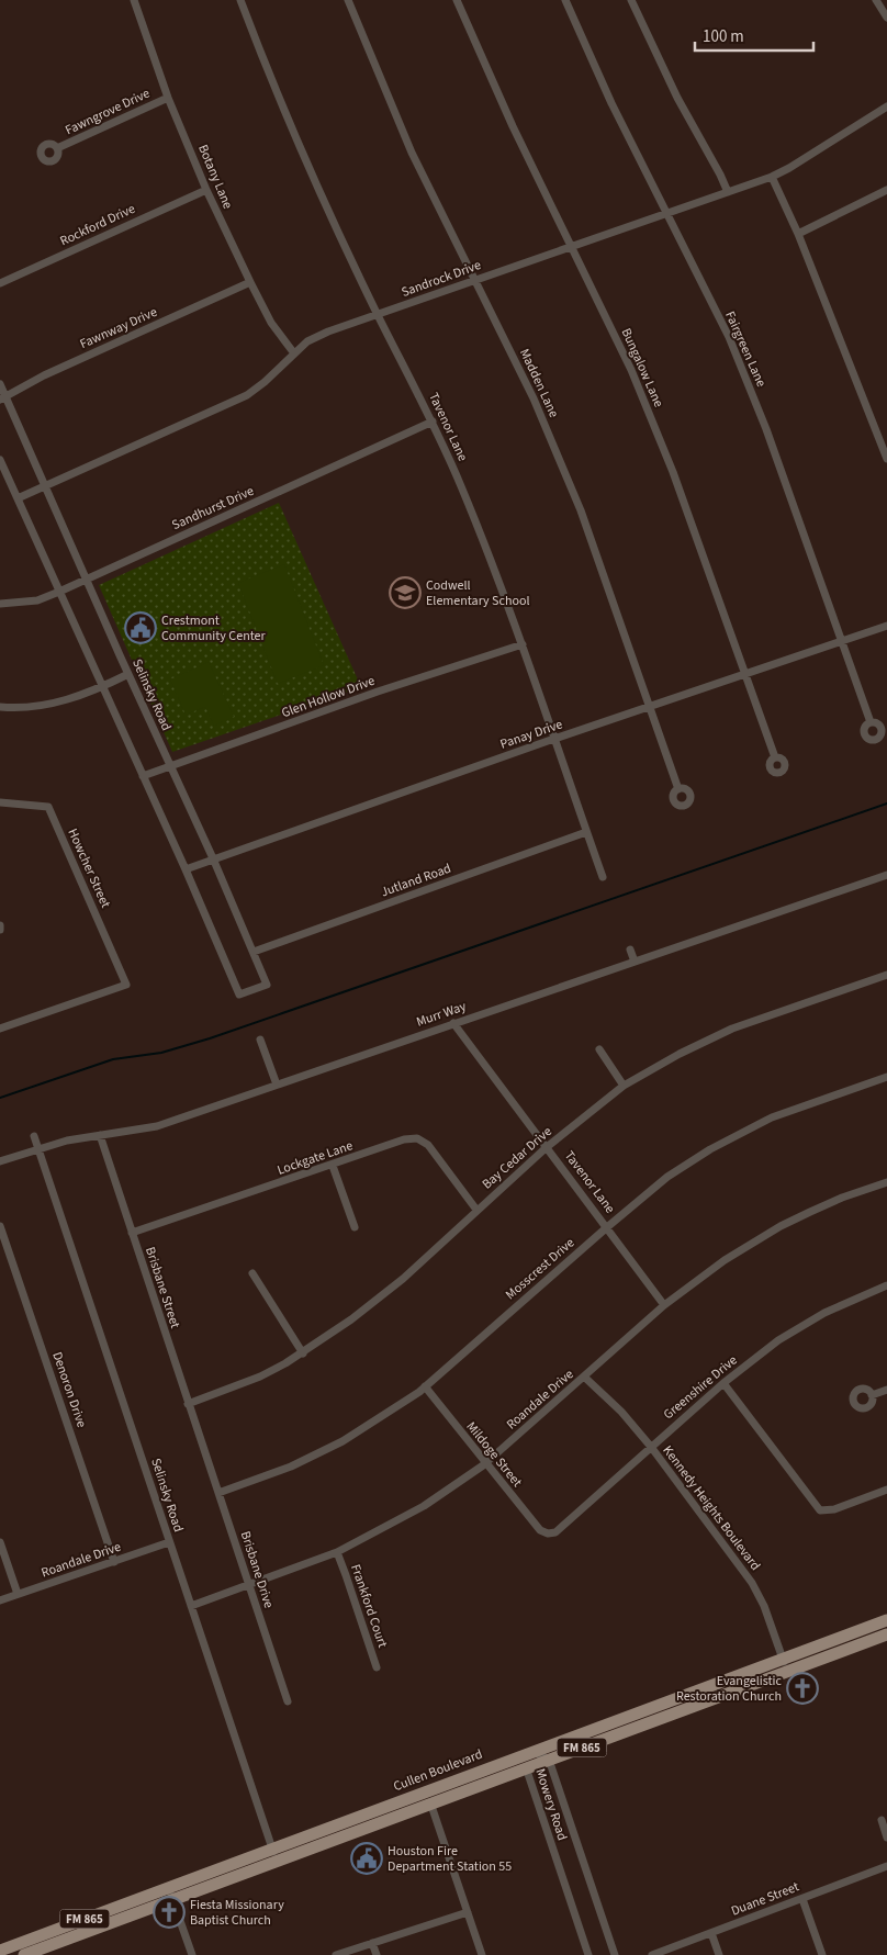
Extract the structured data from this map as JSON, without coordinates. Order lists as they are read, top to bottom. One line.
{"streets":{"main road":["FM 865","Cullen Boulevard"],"street":["Fawngrove Drive","Botany Lane","Rockford Drive","Sandrock Drive","Fawnway Drive","Fairgreen Lane","Bungalow Lane","Madden Lane","Tavenor Lane","Sandhurst Drive","Selinsky Road","Glen Hollow Drive","Panay Drive","Howcher Street","Jutland Road","Murr Way","Lockgate Lane","Bay Cedar Drive","Mosscrest Drive","Brisbane Street","Greenshire Drive","Denoron Drive","Roandale Drive","Mildoge Street","Kennedy Heights Boulevard","Brisbane Drive","Frankford Court","Mowery Road","Duane Street"]},"crossings":[["Fawngrove Drive","Botany Lane"],["Botany Lane","Rockford Drive"],["Botany Lane","Sandrock Drive"],["Botany Lane","Fawnway Drive"],["Sandrock Drive","Fairgreen Lane"],["Sandrock Drive","Bungalow Lane"],["Sandrock Drive","Madden Lane"],["Sandrock Drive","Tavenor Lane"],["Sandrock Drive","Selinsky Road"],["Fawnway Drive","Selinsky Road"],["Fairgreen Lane","Panay Drive"],["Bungalow Lane","Panay Drive"],["Madden Lane","Panay Drive"],["Tavenor Lane","Sandhurst Drive"],["Tavenor Lane","Glen Hollow Drive"],["Tavenor Lane","Panay Drive"],["Tavenor Lane","Jutland Road"],["Tavenor Lane","Murr Way"],["Tavenor Lane","Bay Cedar Drive"],["Tavenor Lane","Mosscrest Drive"],["Tavenor Lane","Roandale Drive"],["Sandhurst Drive","Selinsky Road"],["Selinsky Road","Glen Hollow Drive"],["Selinsky Road","Panay Drive"],["Selinsky Road","Jutland Road"],["Selinsky Road","Murr Way"],["Selinsky Road","Roandale Drive"],["Selinsky Road","Cullen Boulevard"],["Murr Way","Brisbane Street"],["Lockgate Lane","Bay Cedar Drive"],["Lockgate Lane","Brisbane Street"],["Bay Cedar Drive","Brisbane Street"],["Mosscrest Drive","Mildoge Street"],["Mosscrest Drive","Brisbane Drive"],["Brisbane Street","Brisbane Drive"],["Greenshire Drive","Mildoge Street"],["Greenshire Drive","Kennedy Heights Boulevard"],["Denoron Drive","Roandale Drive"],["Roandale Drive","Mildoge Street"],["Roandale Drive","Kennedy Heights Boulevard"],["Roandale Drive","Brisbane Drive"],["Roandale Drive","Frankford Court"],["Kennedy Heights Boulevard","Cullen Boulevard"],["Cullen Boulevard","Mowery Road"]],"places":{"school or university":["Codwell Elementary School"],"public building":["Crestmont Community Center","Houston Fire Department Station 55"],"church":["Evangelistic Restoration Church","Fiesta Missionary Baptist Church"]},"scale_bar":"100 m"}
